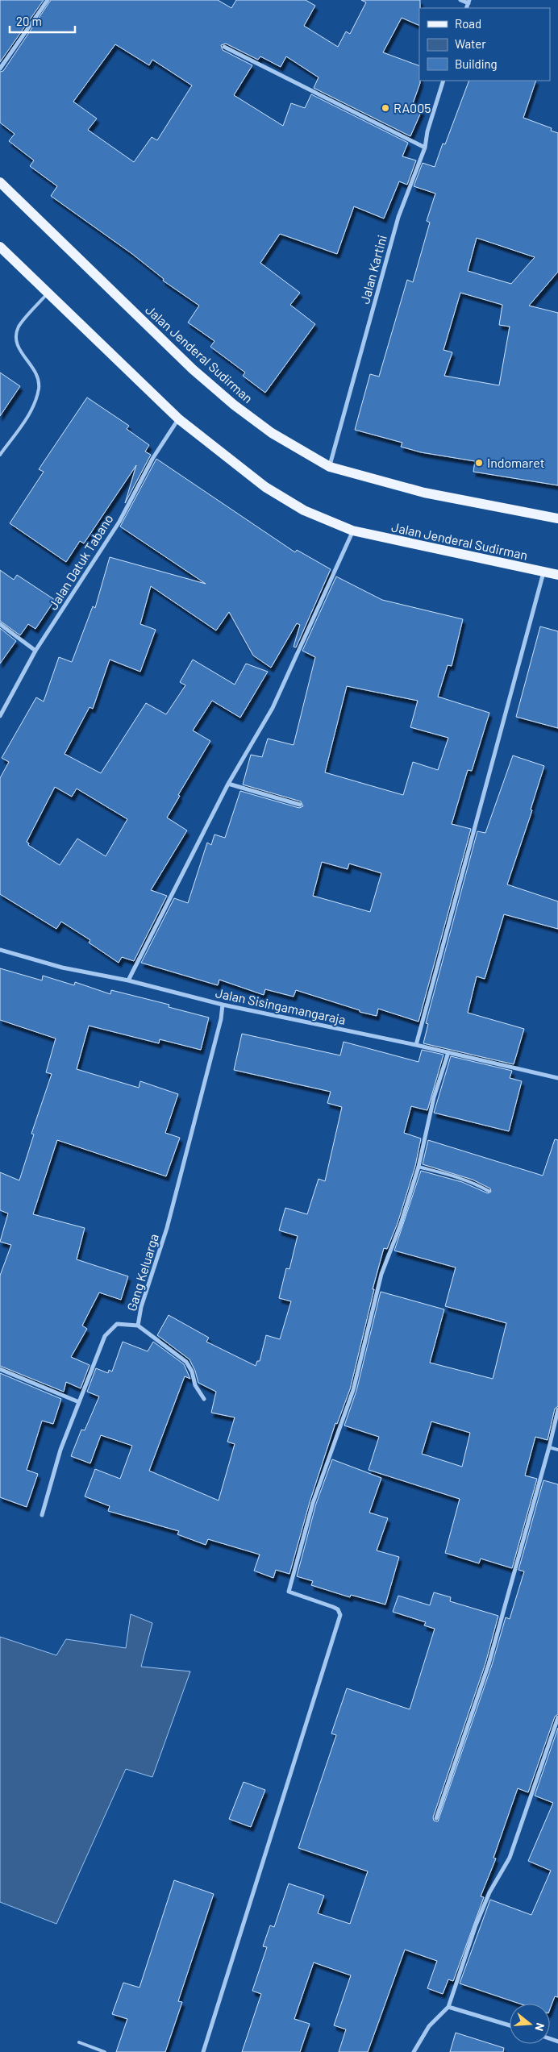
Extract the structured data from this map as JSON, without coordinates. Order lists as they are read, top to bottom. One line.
{"streets":{"main road":["Jalan Jenderal Sudirman"],"street":["Jalan Kartini","Jalan Datuk Tabano","Jalan Sisingamangaraja","Gang Keluarga"]},"crossings":[["Jalan Kartini","Jalan Jenderal Sudirman"],["Jalan Jenderal Sudirman","Jalan Datuk Tabano"],["Jalan Sisingamangaraja","Gang Keluarga"]],"places":["RA005","Indomaret"],"legend":["Road","Water","Building"],"scale_bar":"20 m","north":"right"}
